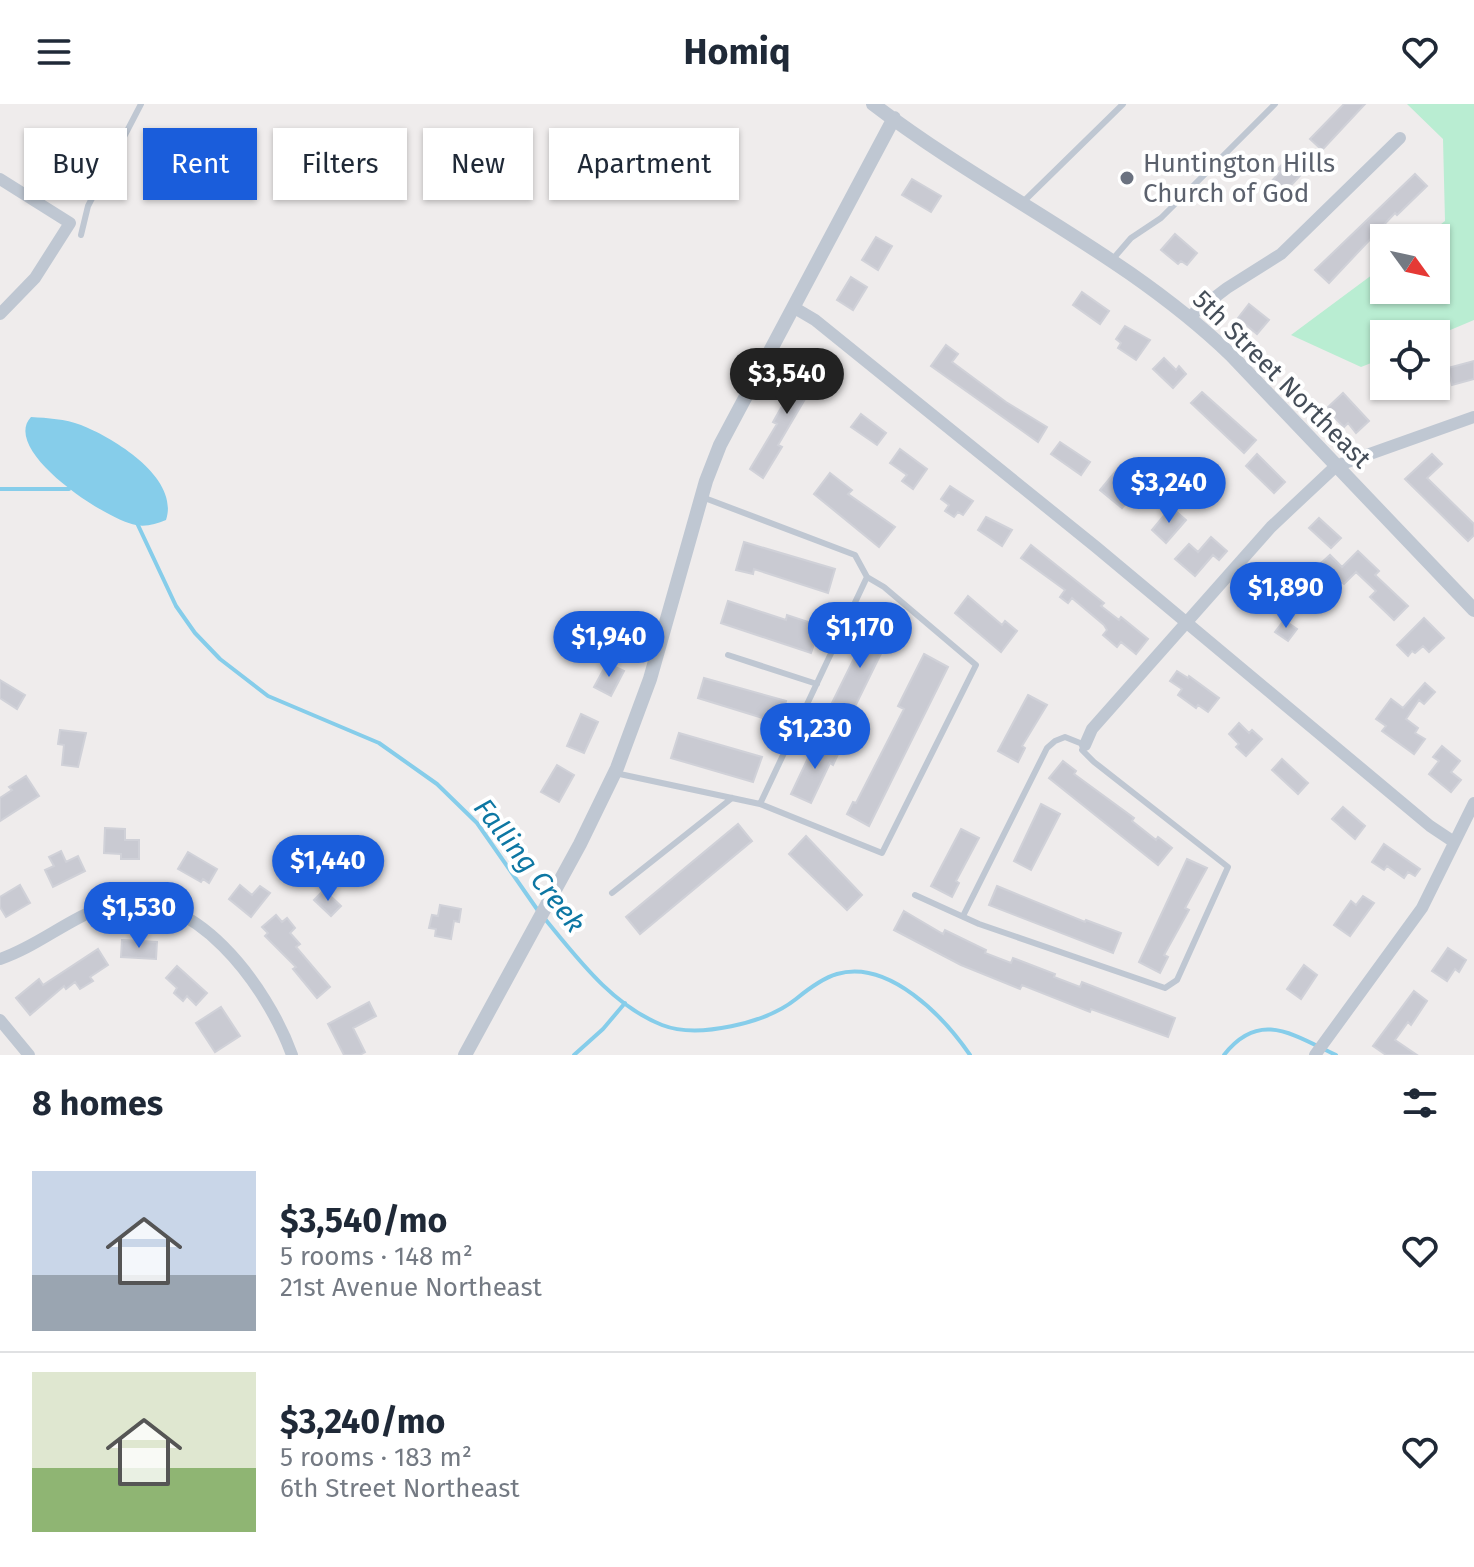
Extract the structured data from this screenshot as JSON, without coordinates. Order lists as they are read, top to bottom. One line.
{"streets":{"street":["5th Street Northeast"]},"water":["Falling Creek"],"places":["Huntington Hills Church of God"],"north":"bottom right","page":{"header":"Homiq","chip":["Buy","Rent","Filters","New","Apartment"],"price":["$3,540","$3,240","$1,890","$1,170","$1,940","$1,230","$1,440","$1,530"],"heading":"8 homes","list":[{"name":"$3,540/mo","note":"5 rooms · 148 m² · 21st Avenue Northeast"},{"name":"$3,240/mo","note":"5 rooms · 183 m² · 6th Street Northeast"}]}}
